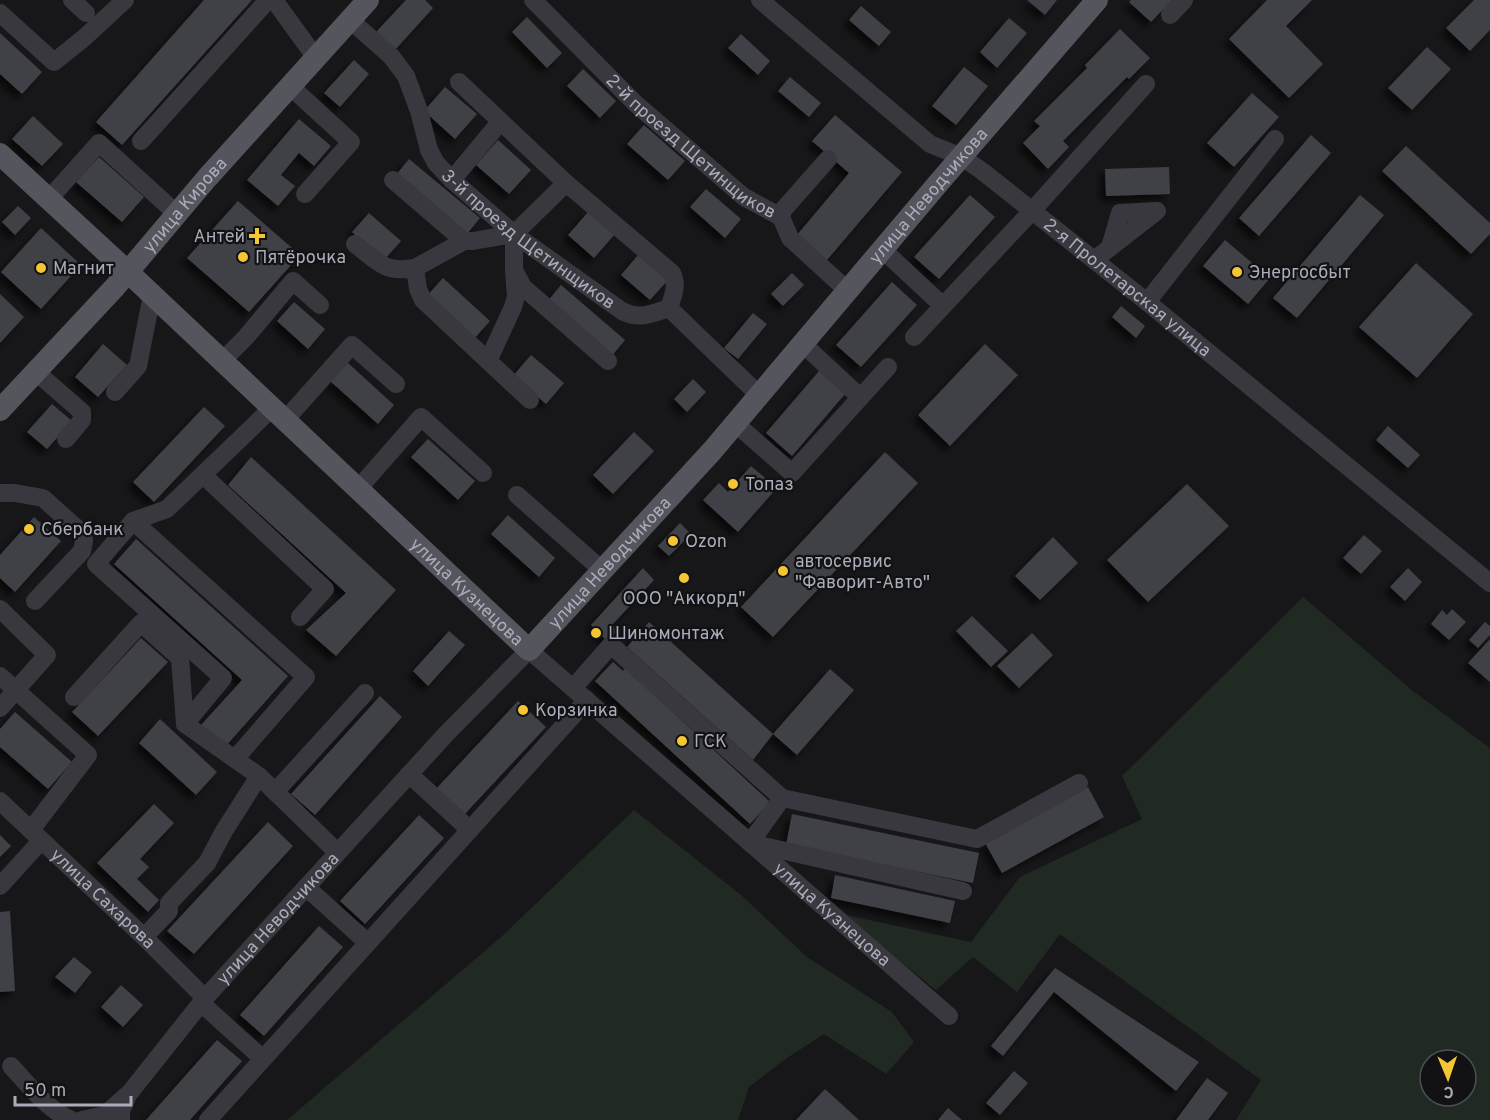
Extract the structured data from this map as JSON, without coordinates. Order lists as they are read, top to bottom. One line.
{"streets":{"main road":["улица Неводчикова","улица Кирова","улица Кузнецова"],"street":["2-й проезд Щетинщиков","3-й проезд Щетинщиков","2-я Пролетарская улица","улица Сахарова"]},"crossings":[["2-й проезд Щетинщиков","улица Неводчикова"],["улица Неводчикова","2-я Пролетарская улица"],["улица Неводчикова","улица Кузнецова"],["улица Неводчикова","улица Сахарова"],["улица Кирова","3-й проезд Щетинщиков"],["улица Кирова","улица Кузнецова"]],"places":{"health":["Антей"],"other":["Пятёрочка","Магнит","Энергосбыт","Топаз","Сбербанк","Ozon","автосервис \"Фаворит-Авто\"","ООО \"Аккорд\"","Шиномонтаж","Корзинка","ГСК"]},"scale_bar":"50 m","north":"bottom"}
